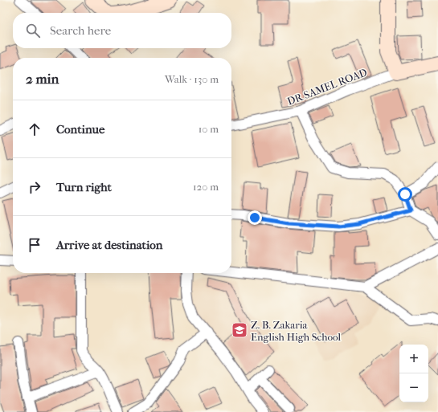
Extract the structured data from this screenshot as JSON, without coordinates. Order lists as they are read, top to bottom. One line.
{"streets":{"street":["DR SAMEL ROAD"]},"places":{"school or university":["Z. B. Zakaria English High School"]},"page":{"search":"Search here","heading":["2 min","Walk · 130 m"],"list":[["Continue","10 m"],["Turn right","120 m"],"Arrive at destination"],"map_buttons":["+","−"]}}
